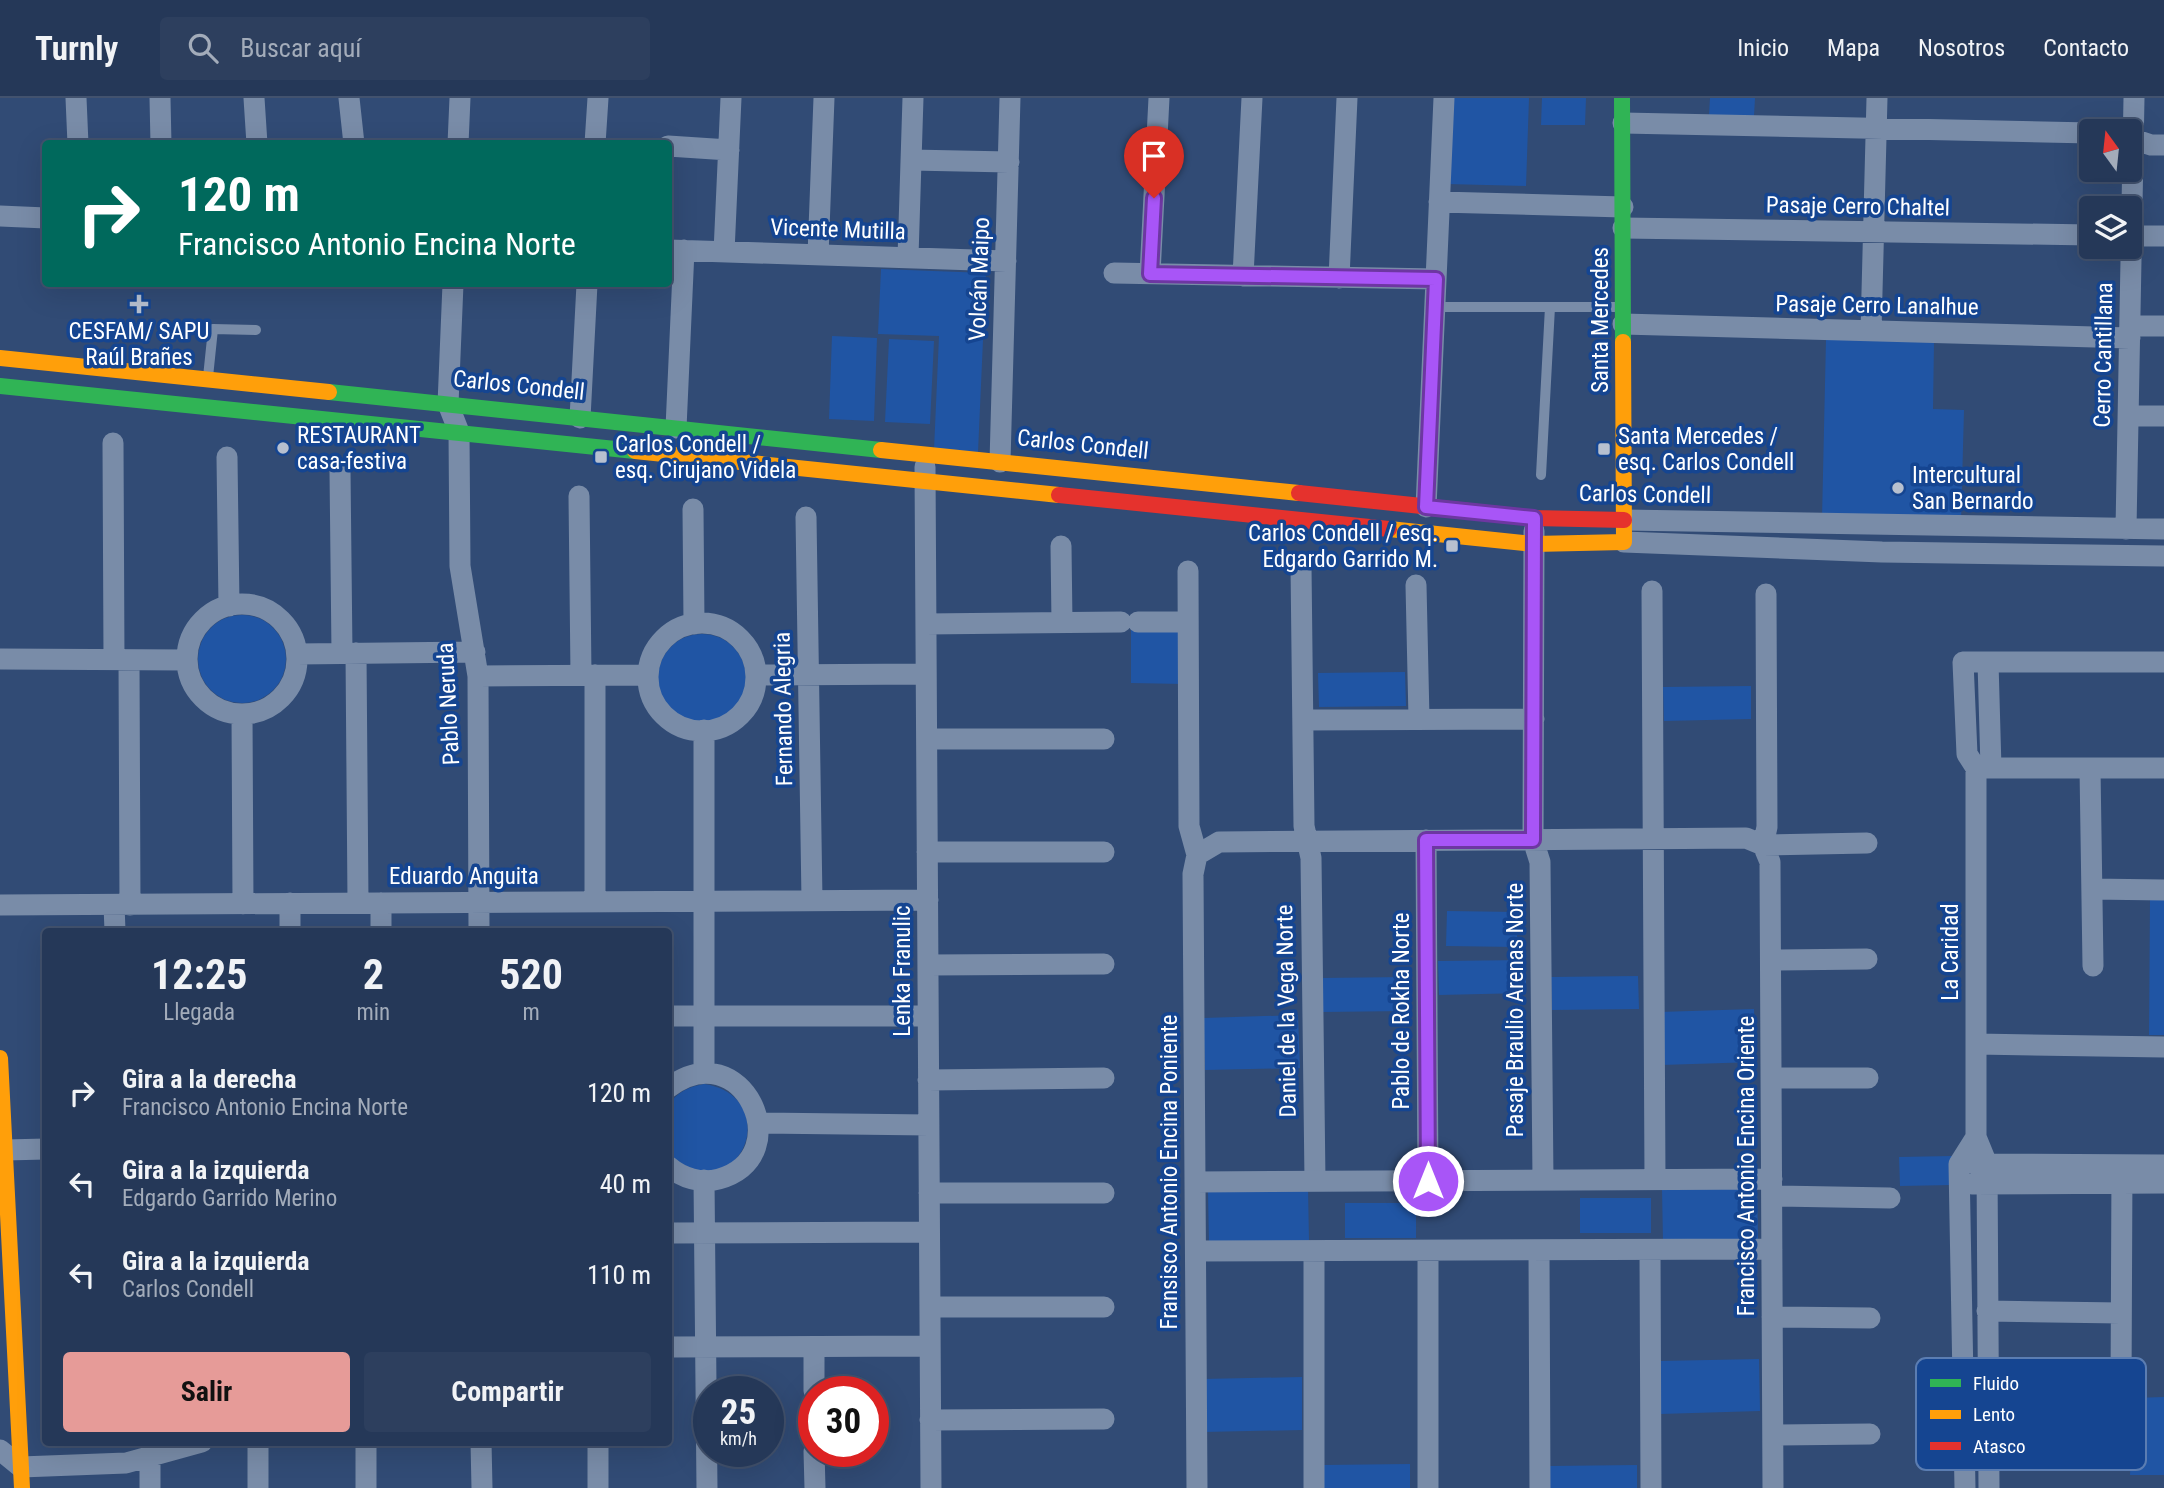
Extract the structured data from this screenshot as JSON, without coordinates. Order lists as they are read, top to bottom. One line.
{"streets":{"street":["Pasaje Cerro Chaltel","Vicente Mutilla","Volcán Maipo","Pasaje Cerro Lanalhue","Santa Mercedes","Cerro Cantillana","Carlos Condell","Pablo Neruda","Fernando Alegria","Eduardo Anguita","La Caridad","Lenka Franulic","Pasaje Braulio Arenas Norte","Daniel de la Vega Norte","Pablo de Rokha Norte","Francisco Antonio Encina Oriente","Fransisco Antonio Encina Poniente"]},"crossings":[["Pasaje Cerro Chaltel","Santa Mercedes"],["Vicente Mutilla","Volcán Maipo"],["Volcán Maipo","Carlos Condell"],["Pasaje Cerro Lanalhue","Santa Mercedes"],["Pasaje Cerro Lanalhue","Cerro Cantillana"],["Santa Mercedes","Carlos Condell"],["Cerro Cantillana","Carlos Condell"],["Carlos Condell","Lenka Franulic"],["Carlos Condell","Pasaje Braulio Arenas Norte"],["Pablo Neruda","Eduardo Anguita"],["Fernando Alegria","Eduardo Anguita"],["Eduardo Anguita","Lenka Franulic"]],"places":{"health":["CESFAM/ SAPU Raúl Brañes"],"other":["RESTAURANT casa-festiva","Intercultural San Bernardo"],"transit":["Santa Mercedes / esq. Carlos Condell","Carlos Condell / esq. Cirujano Videla","Carlos Condell / esq. Edgardo Garrido M."]},"legend":["Fluido","Lento","Atasco"],"north":"top","page":{"header":"Turnly","search":"Buscar aquí","nav":["Inicio","Mapa","Nosotros","Contacto"],"turn":["120 m","Francisco Antonio Encina Norte"],"eta":["12:25","Llegada","2","min","520","m"],"list":[{"name":"Gira a la derecha","note":"Francisco Antonio Encina Norte","value":"120 m"},{"name":"Gira a la izquierda","note":"Edgardo Garrido Merino","value":"40 m"},{"name":"Gira a la izquierda","note":"Carlos Condell","value":"110 m"}],"buttons":["Salir","Compartir"],"speed":"25 km/h","limit":"30"}}
